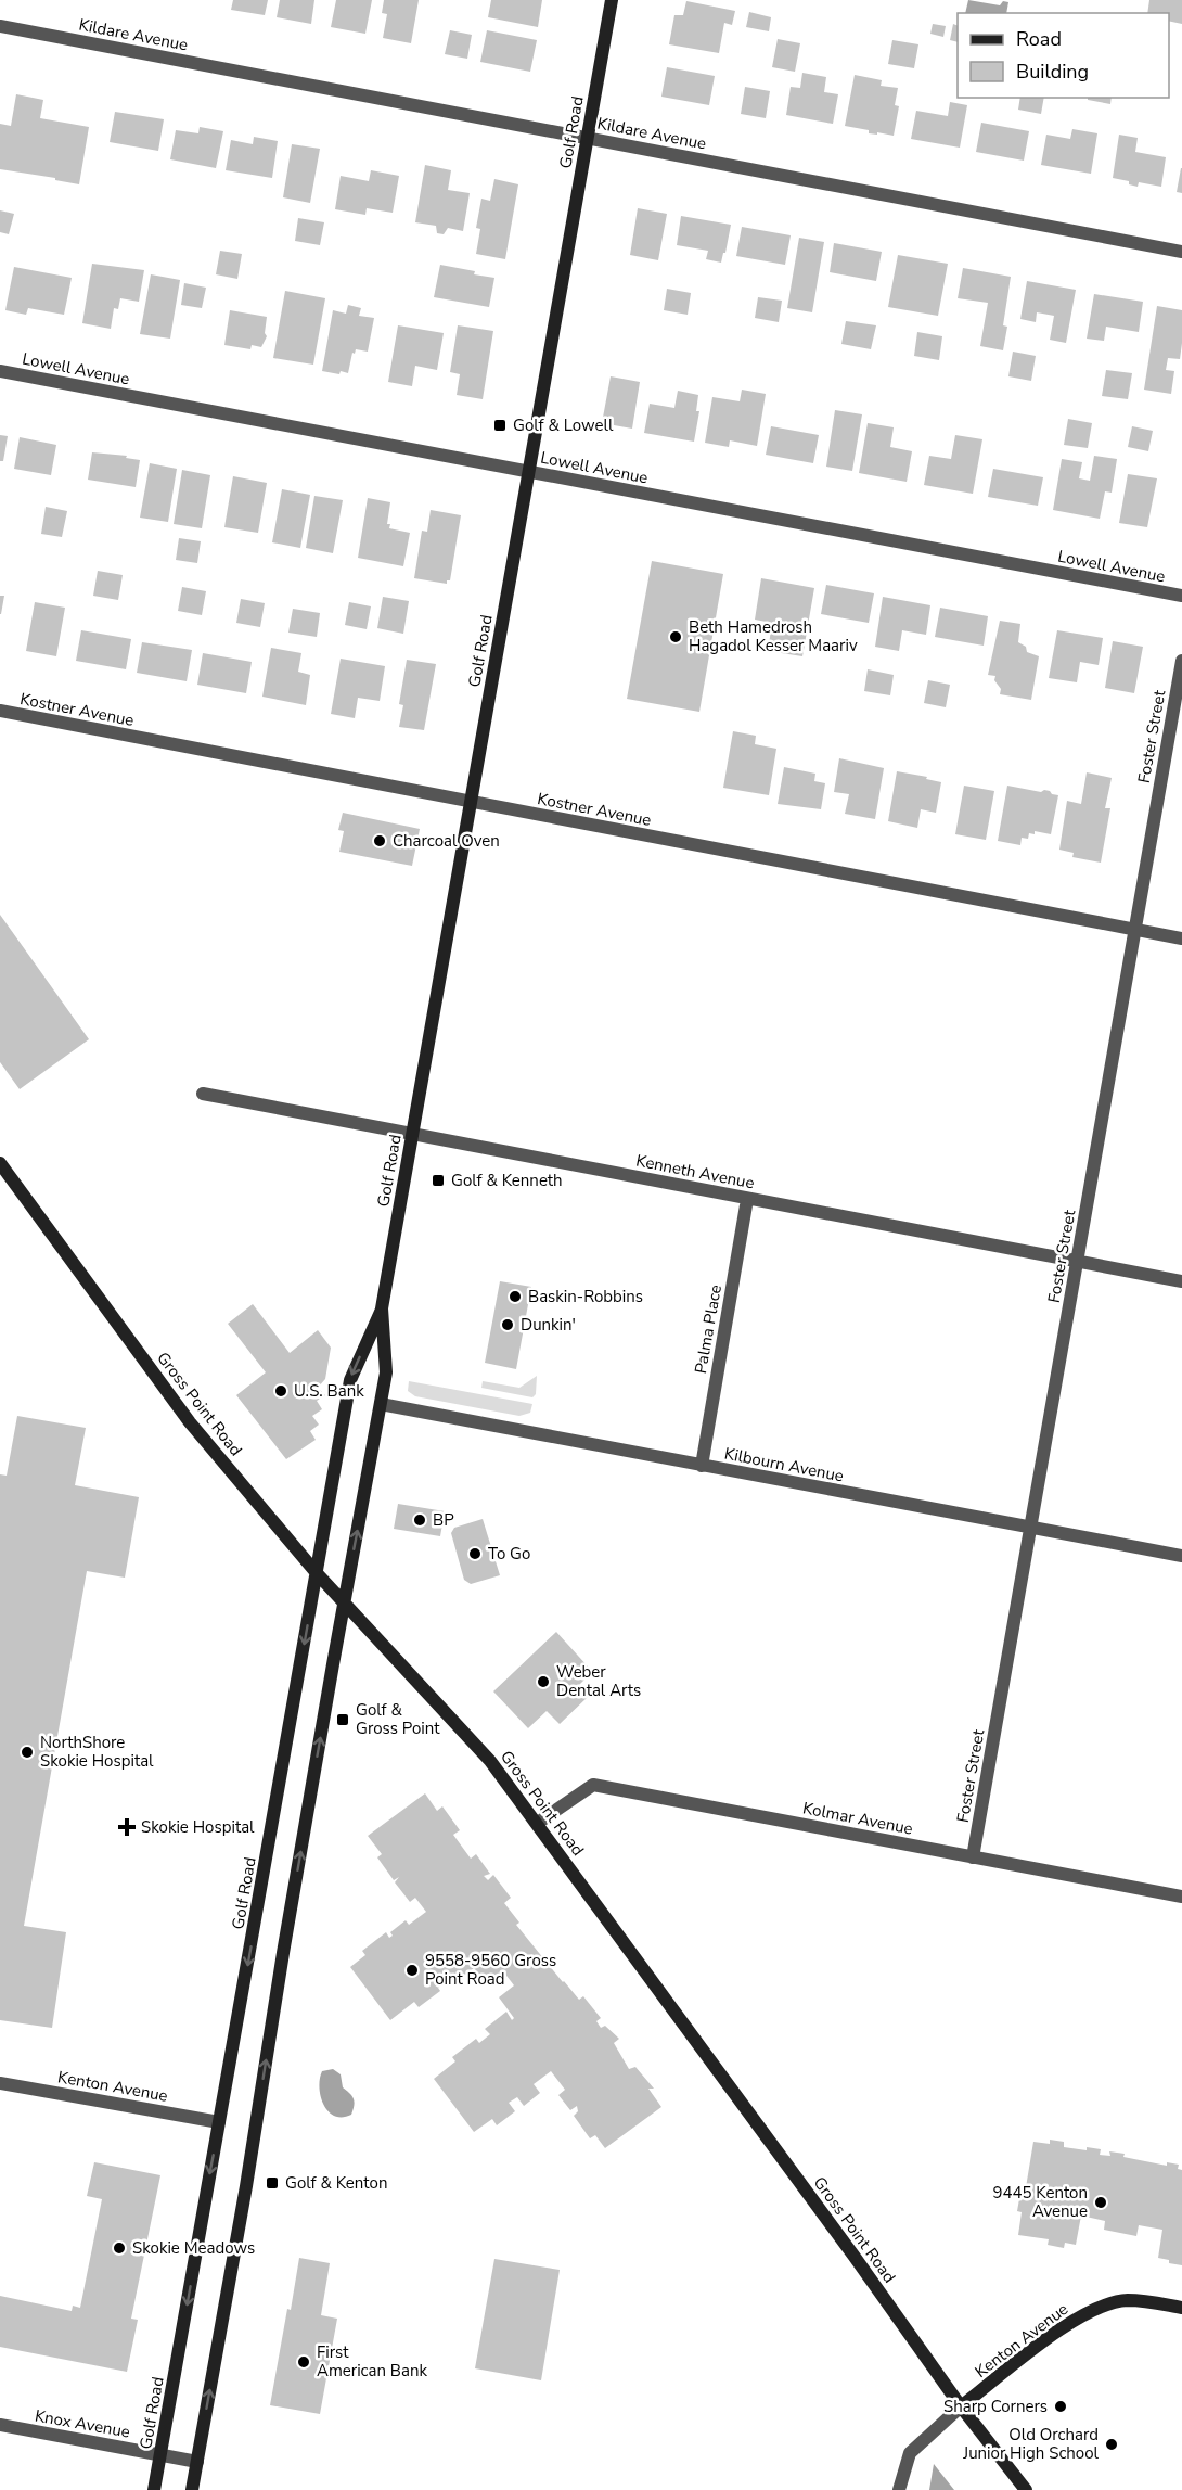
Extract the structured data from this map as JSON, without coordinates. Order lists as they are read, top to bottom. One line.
{"streets":{"main road":["Golf Road","Gross Point Road","Kenton Avenue"],"street":["Kildare Avenue","Lowell Avenue","Kostner Avenue","Foster Street","Kenneth Avenue","Palma Place","Kilbourn Avenue","Kolmar Avenue","Knox Avenue"]},"crossings":[["Kildare Avenue","Golf Road"],["Golf Road","Lowell Avenue"],["Golf Road","Kostner Avenue"],["Golf Road","Kenneth Avenue"],["Golf Road","Gross Point Road"],["Golf Road","Kilbourn Avenue"],["Golf Road","Kenton Avenue"],["Golf Road","Knox Avenue"],["Kostner Avenue","Foster Street"],["Foster Street","Kenneth Avenue"],["Foster Street","Kilbourn Avenue"],["Foster Street","Kolmar Avenue"],["Kenneth Avenue","Palma Place"],["Palma Place","Kilbourn Avenue"],["Gross Point Road","Kolmar Avenue"],["Gross Point Road","Kenton Avenue"]],"places":{"transit":["Golf & Lowell","Golf & Kenneth","Golf & Gross Point","Golf & Kenton"],"other":["Beth Hamedrosh Hagadol Kesser Maariv","Charcoal Oven","Baskin-Robbins","Dunkin'","U.S. Bank","BP","To Go","Weber Dental Arts","NorthShore Skokie Hospital","9558-9560 Gross Point Road","9445 Kenton Avenue","Skokie Meadows","First American Bank","Sharp Corners","Old Orchard Junior High School"],"health":["Skokie Hospital"]},"legend":["Road","Building"]}
